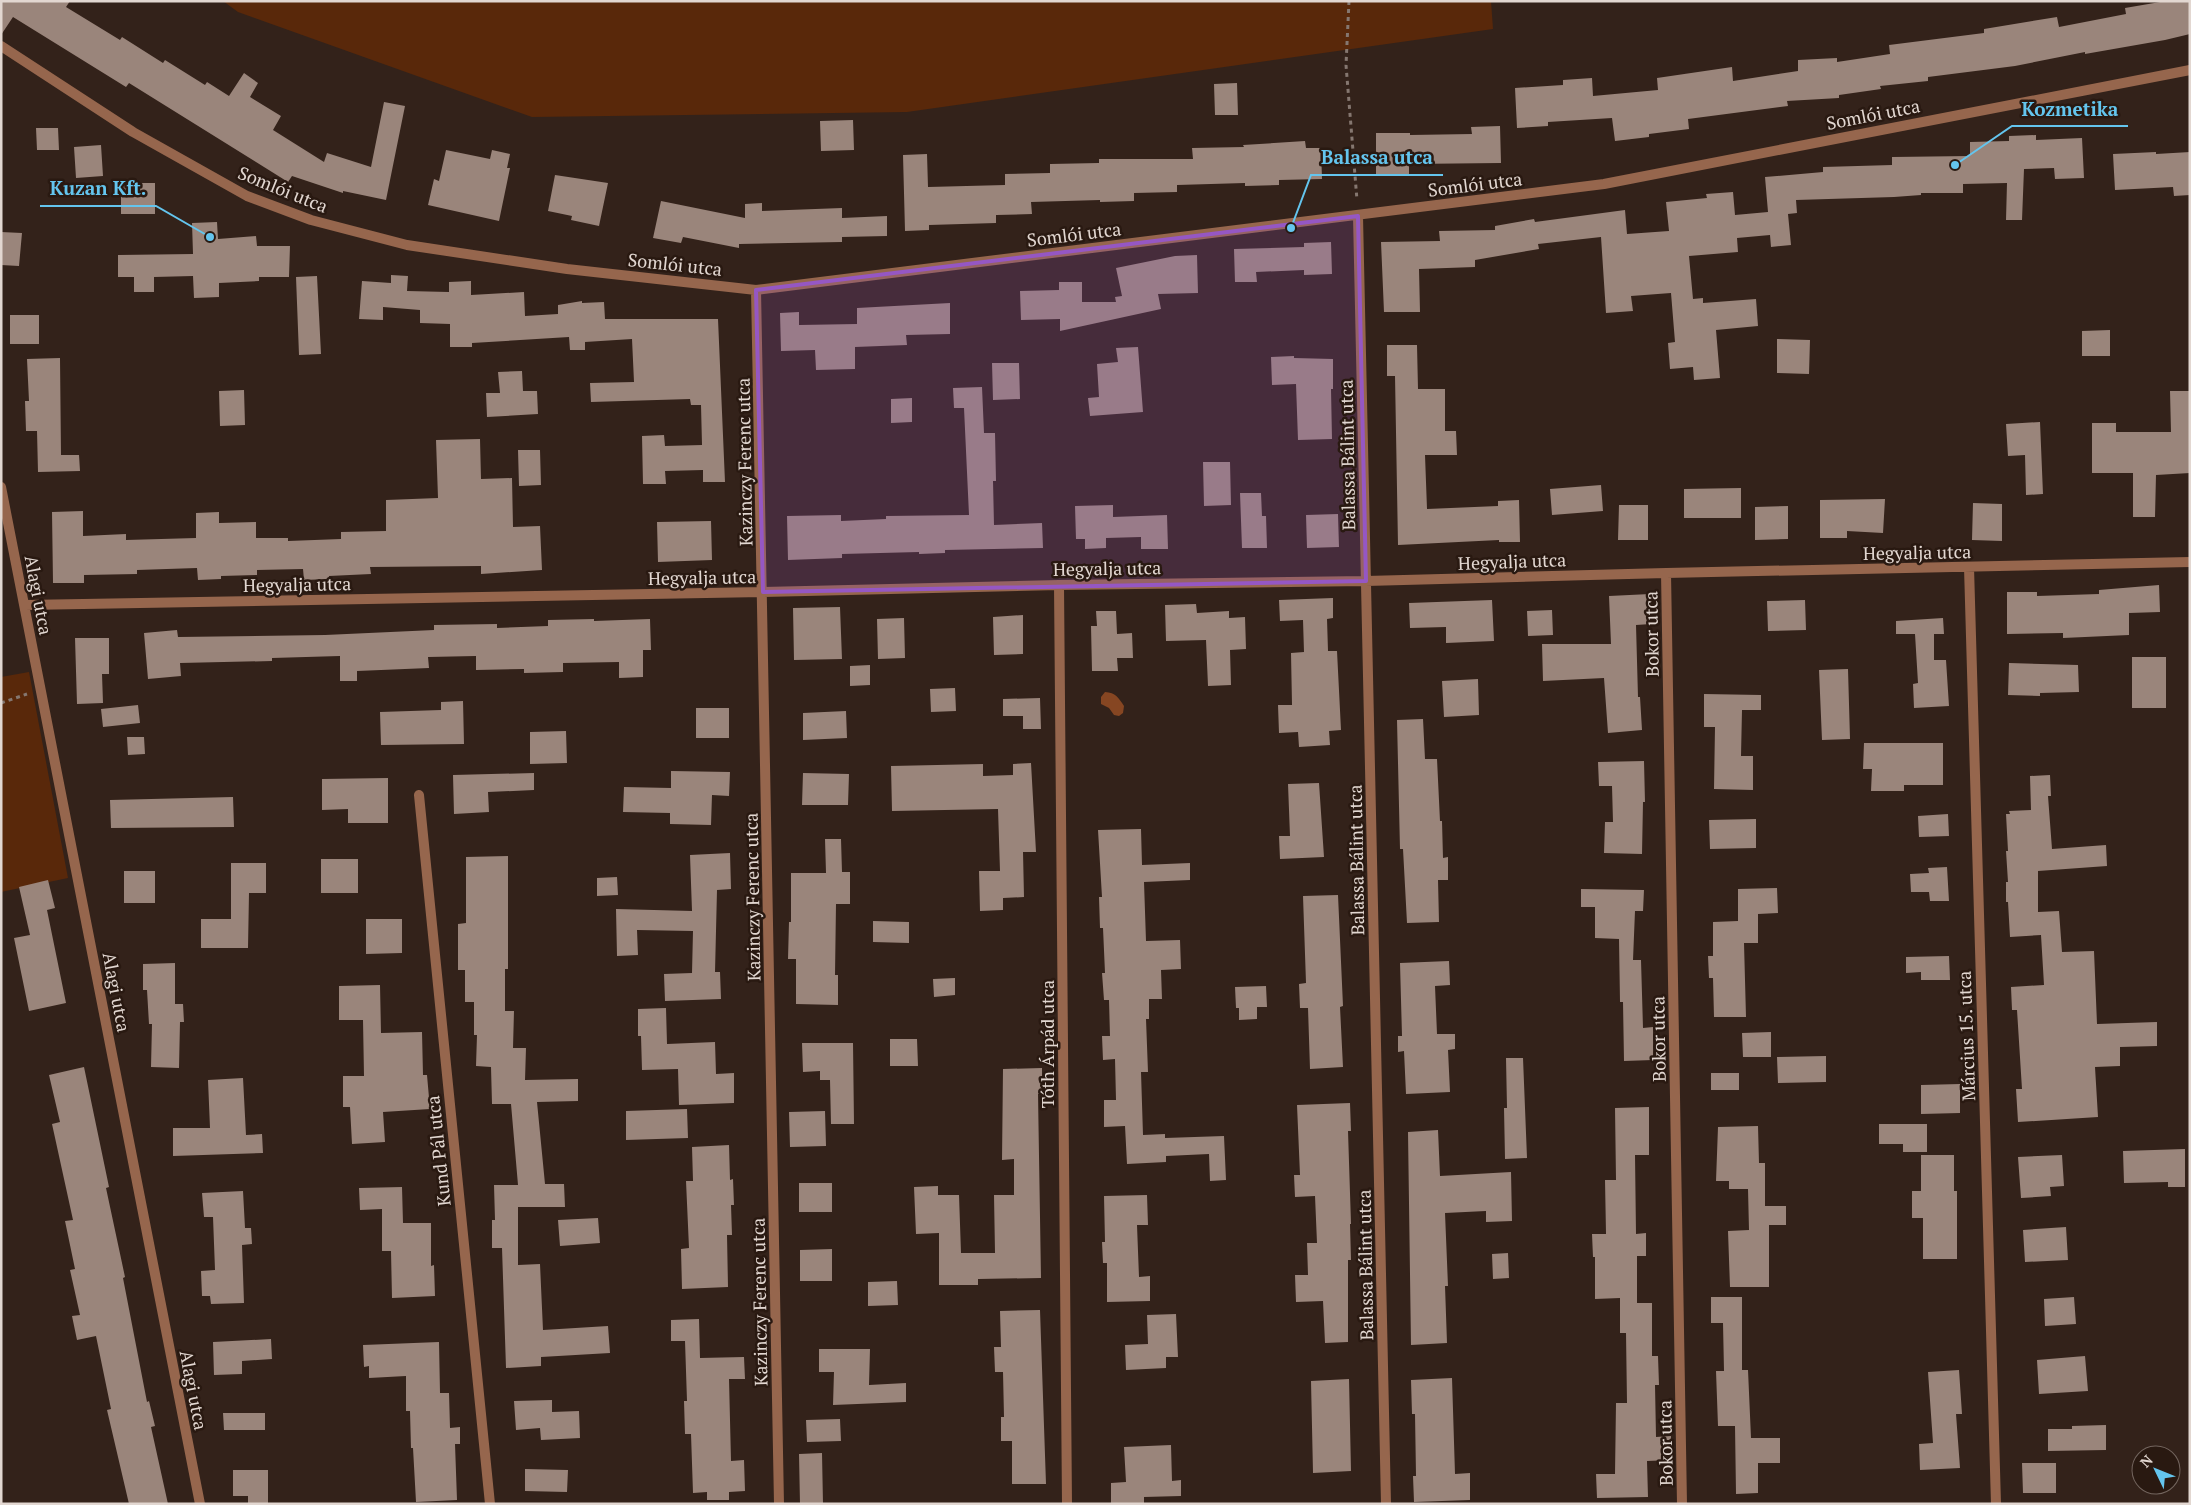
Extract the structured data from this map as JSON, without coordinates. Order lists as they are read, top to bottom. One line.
{"streets":{"street":["Somlói utca","Balassa Bálint utca","Kazinczy Ferenc utca","Hegyalja utca","Alagi utca","Bokor utca","Március 15. utca","Tóth Árpád utca","Kund Pál utca"]},"crossings":[["Somlói utca","Balassa Bálint utca"],["Somlói utca","Kazinczy Ferenc utca"],["Balassa Bálint utca","Hegyalja utca"],["Kazinczy Ferenc utca","Hegyalja utca"],["Hegyalja utca","Alagi utca"],["Hegyalja utca","Bokor utca"],["Hegyalja utca","Március 15. utca"],["Hegyalja utca","Tóth Árpád utca"]],"places":["Kozmetika","Balassa utca","Kuzan Kft."],"north":"top left"}
